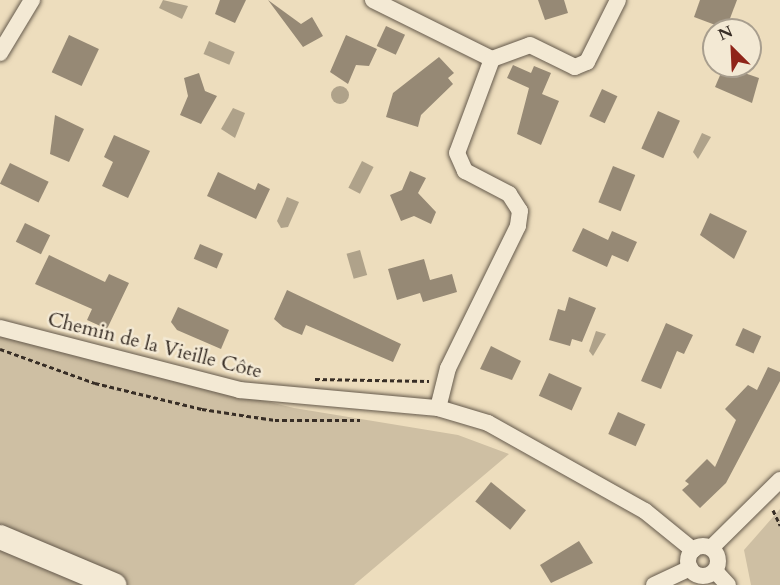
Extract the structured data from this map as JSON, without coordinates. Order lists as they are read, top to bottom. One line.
{"streets":{"street":["Chemin de la Vieille Côte"]},"north":"top left"}
